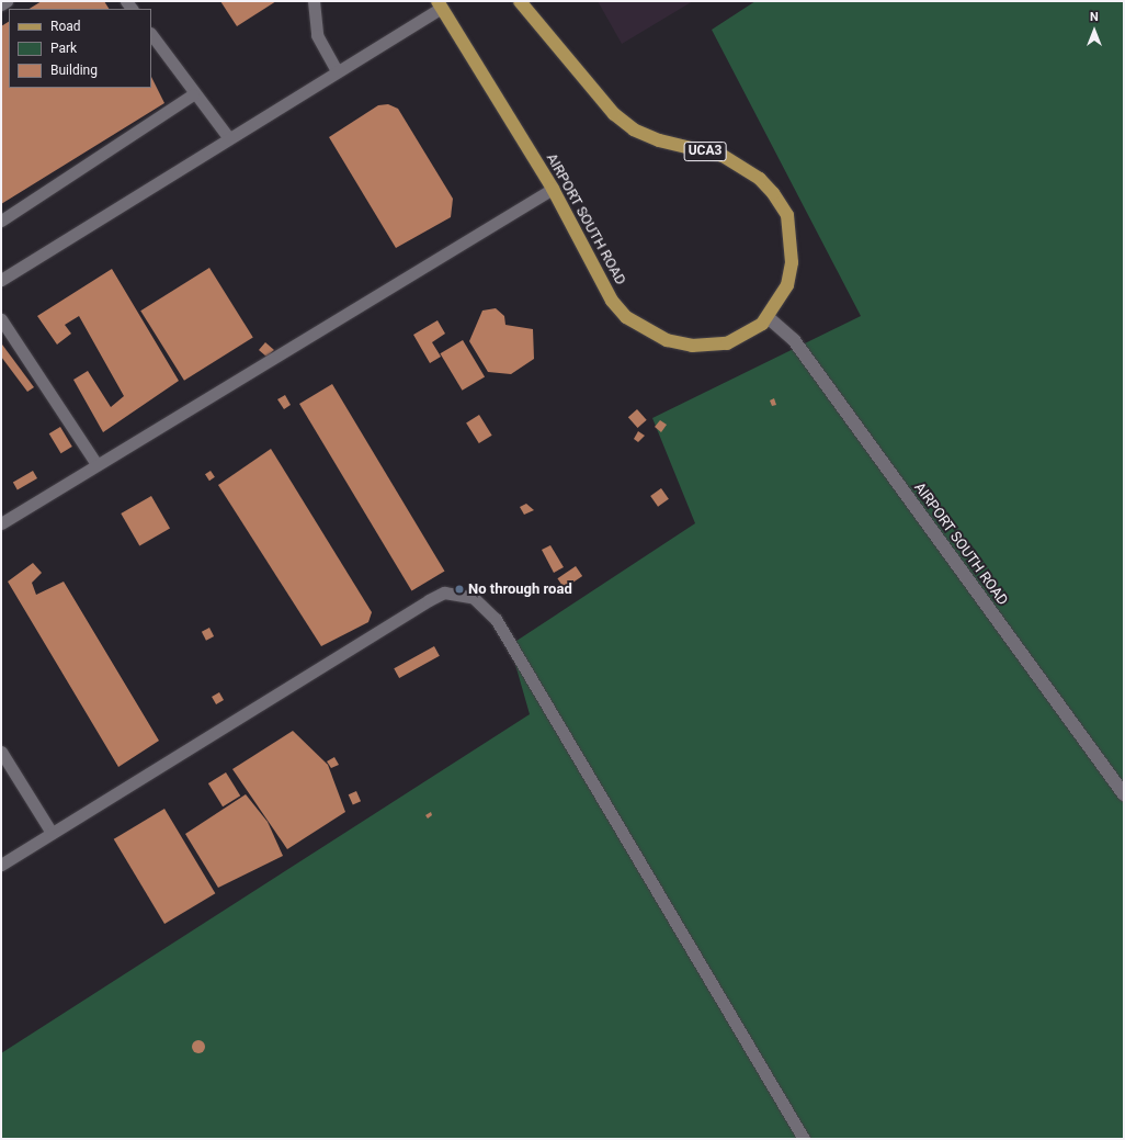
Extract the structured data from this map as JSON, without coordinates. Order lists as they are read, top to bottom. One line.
{"streets":{"main road":["UCA3","AIRPORT SOUTH ROAD"]},"places":["No through road"],"legend":["Road","Park","Building"],"north":"top"}
